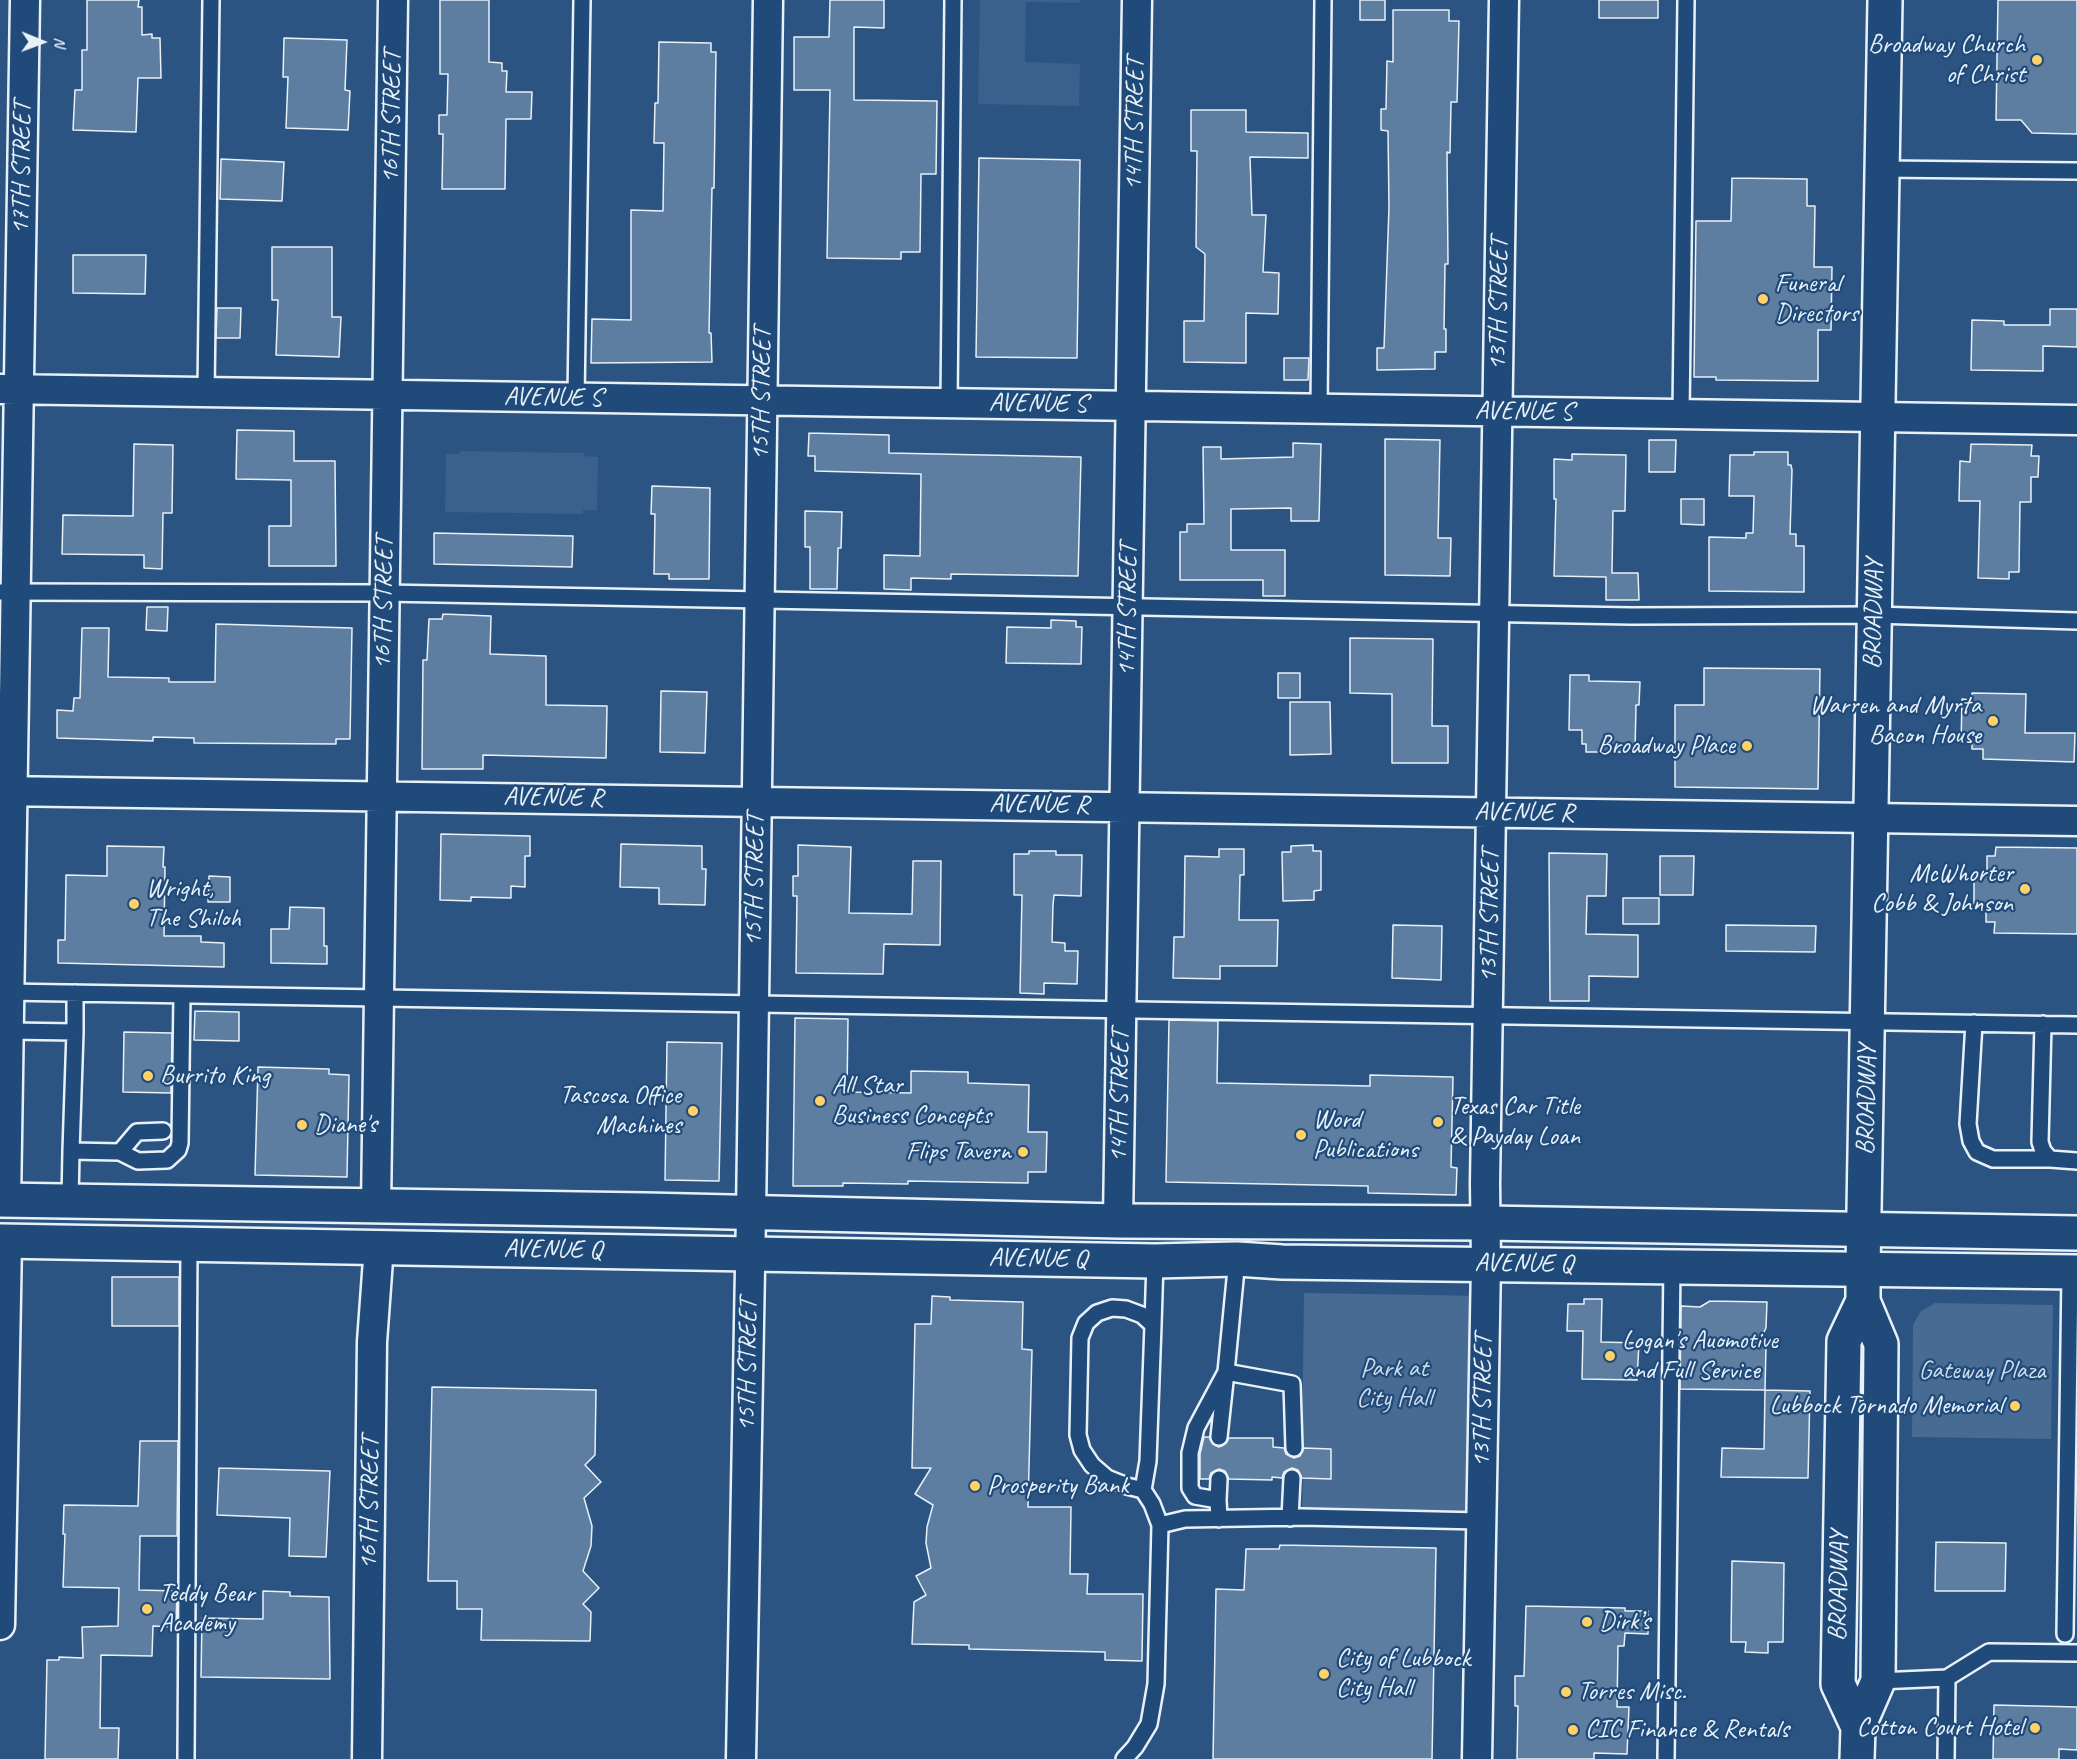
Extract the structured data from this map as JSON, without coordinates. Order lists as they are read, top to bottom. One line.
{"streets":{"main road":["BROADWAY","AVENUE Q"],"street":["16TH STREET","14TH STREET","17TH STREET","13TH STREET","15TH STREET","AVENUE S","AVENUE R"]},"crossings":[["16TH STREET","AVENUE S"],["16TH STREET","AVENUE R"],["16TH STREET","AVENUE Q"],["14TH STREET","AVENUE S"],["14TH STREET","AVENUE R"],["14TH STREET","AVENUE Q"],["17TH STREET","AVENUE S"],["17TH STREET","AVENUE R"],["17TH STREET","AVENUE Q"],["13TH STREET","AVENUE S"],["13TH STREET","AVENUE R"],["13TH STREET","AVENUE Q"],["15TH STREET","AVENUE S"],["15TH STREET","AVENUE R"],["15TH STREET","AVENUE Q"],["AVENUE S","BROADWAY"],["BROADWAY","AVENUE R"],["BROADWAY","AVENUE Q"]],"parks":["Park at City Hall","Gateway Plaza"],"places":["Broadway Church of Christ","Funeral Directors","Warren and Myrta Bacon House","Broadway Place","McWhorter Cobb & Johnson","Wright, The Shiloh","Burrito King","All Star Business Concepts","Tascosa Office Machines","Texas Car Title & Payday Loan","Diane's","Word Publications","Flips Tavern","Logan's Auomotive and Full Service","Lubbock Tornado Memorial","Prosperity Bank","Teddy Bear Academy","Dirk’s","City of Lubbock City Hall","Torres Misc.","Cotton Court Hotel","CIC Finance & Rentals"],"north":"right"}
